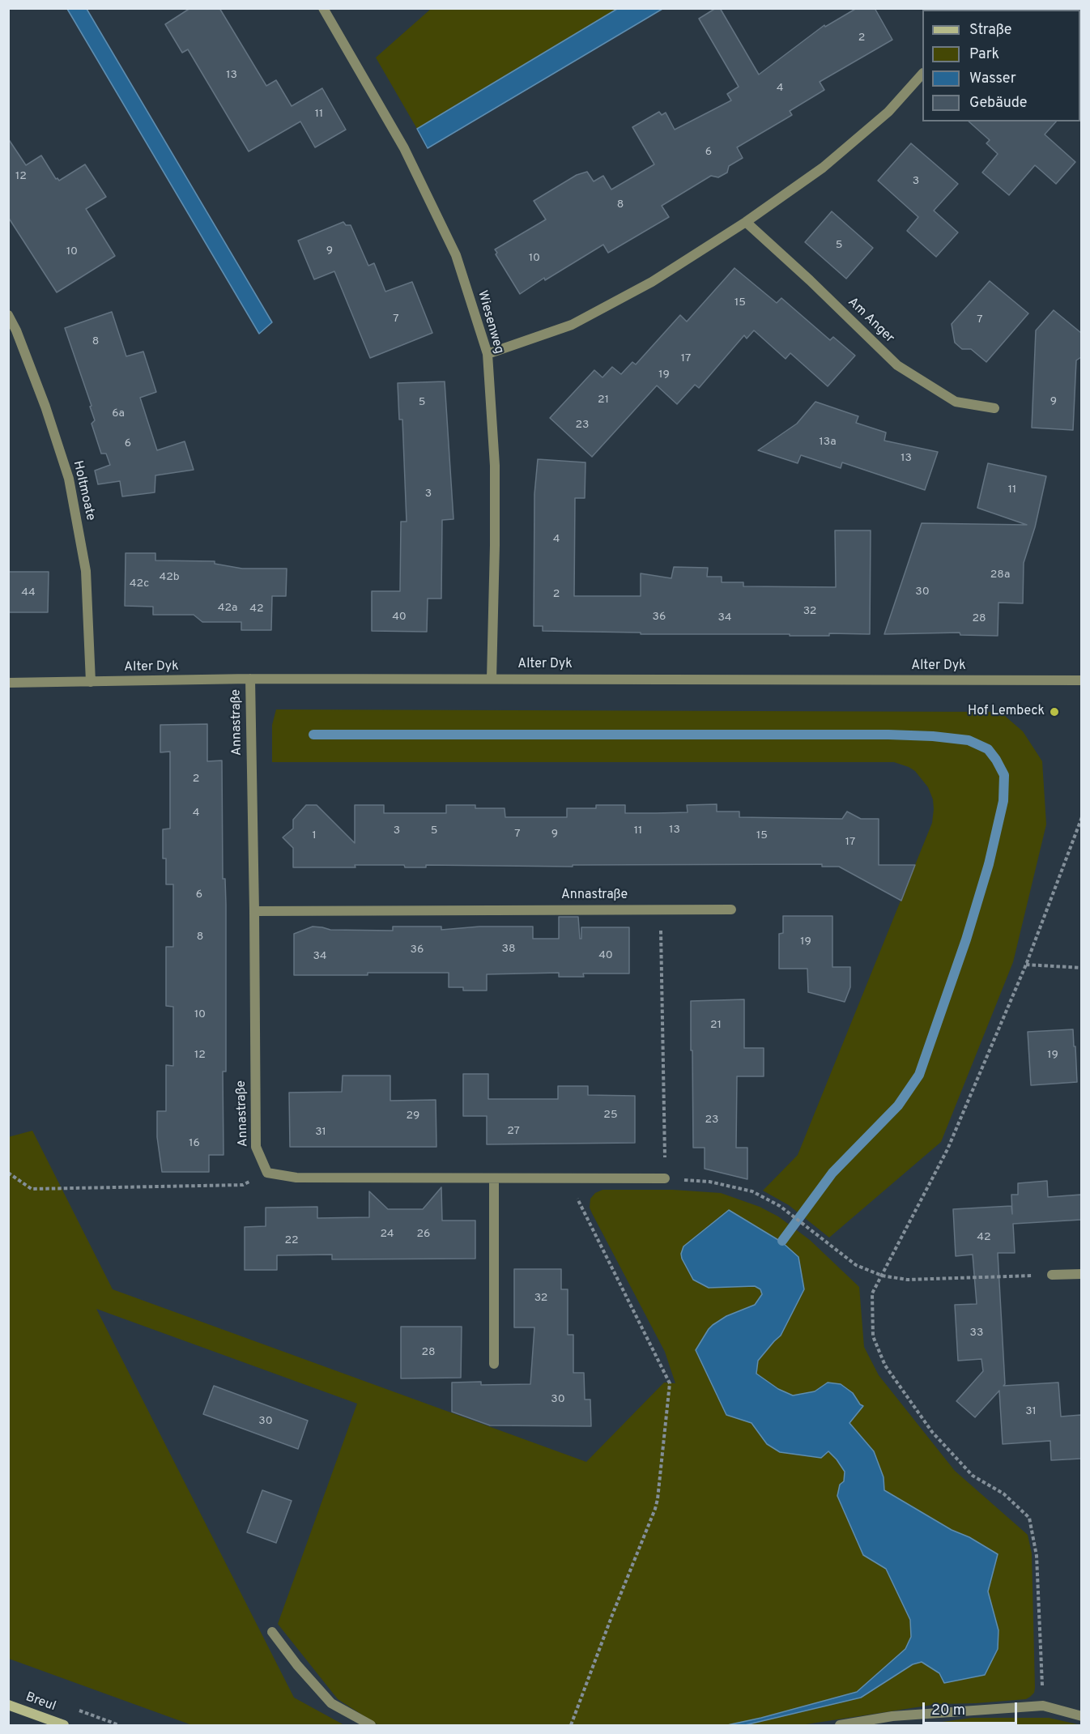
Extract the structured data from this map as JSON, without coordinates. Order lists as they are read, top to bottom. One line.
{"streets":{"main road":["Breul"],"street":["Am Anger","Wiesenweg","Holtmoate","Alter Dyk","Annastraße"]},"crossings":[["Wiesenweg","Alter Dyk"],["Holtmoate","Alter Dyk"],["Alter Dyk","Annastraße"]],"places":["Hof Lembeck"],"house_numbers":["2","13","4","11","6","12","3","8","5","9","10","10","15","7","7","8","17","19","21","9","5","6a","23","13a","6","13","11","3","4","28a","42b","42c","30","44","2","42a","42","32","40","36","34","28","2","4","13","3","5","11","7","9","1","15","17","6","8","19","38","36","40","34","10","21","12","19","25","29","23","27","31","16","24","26","42","22","32","33","28","30","31","30"],"legend":["Straße","Park","Wasser","Gebäude"],"scale_bar":"20 m"}
